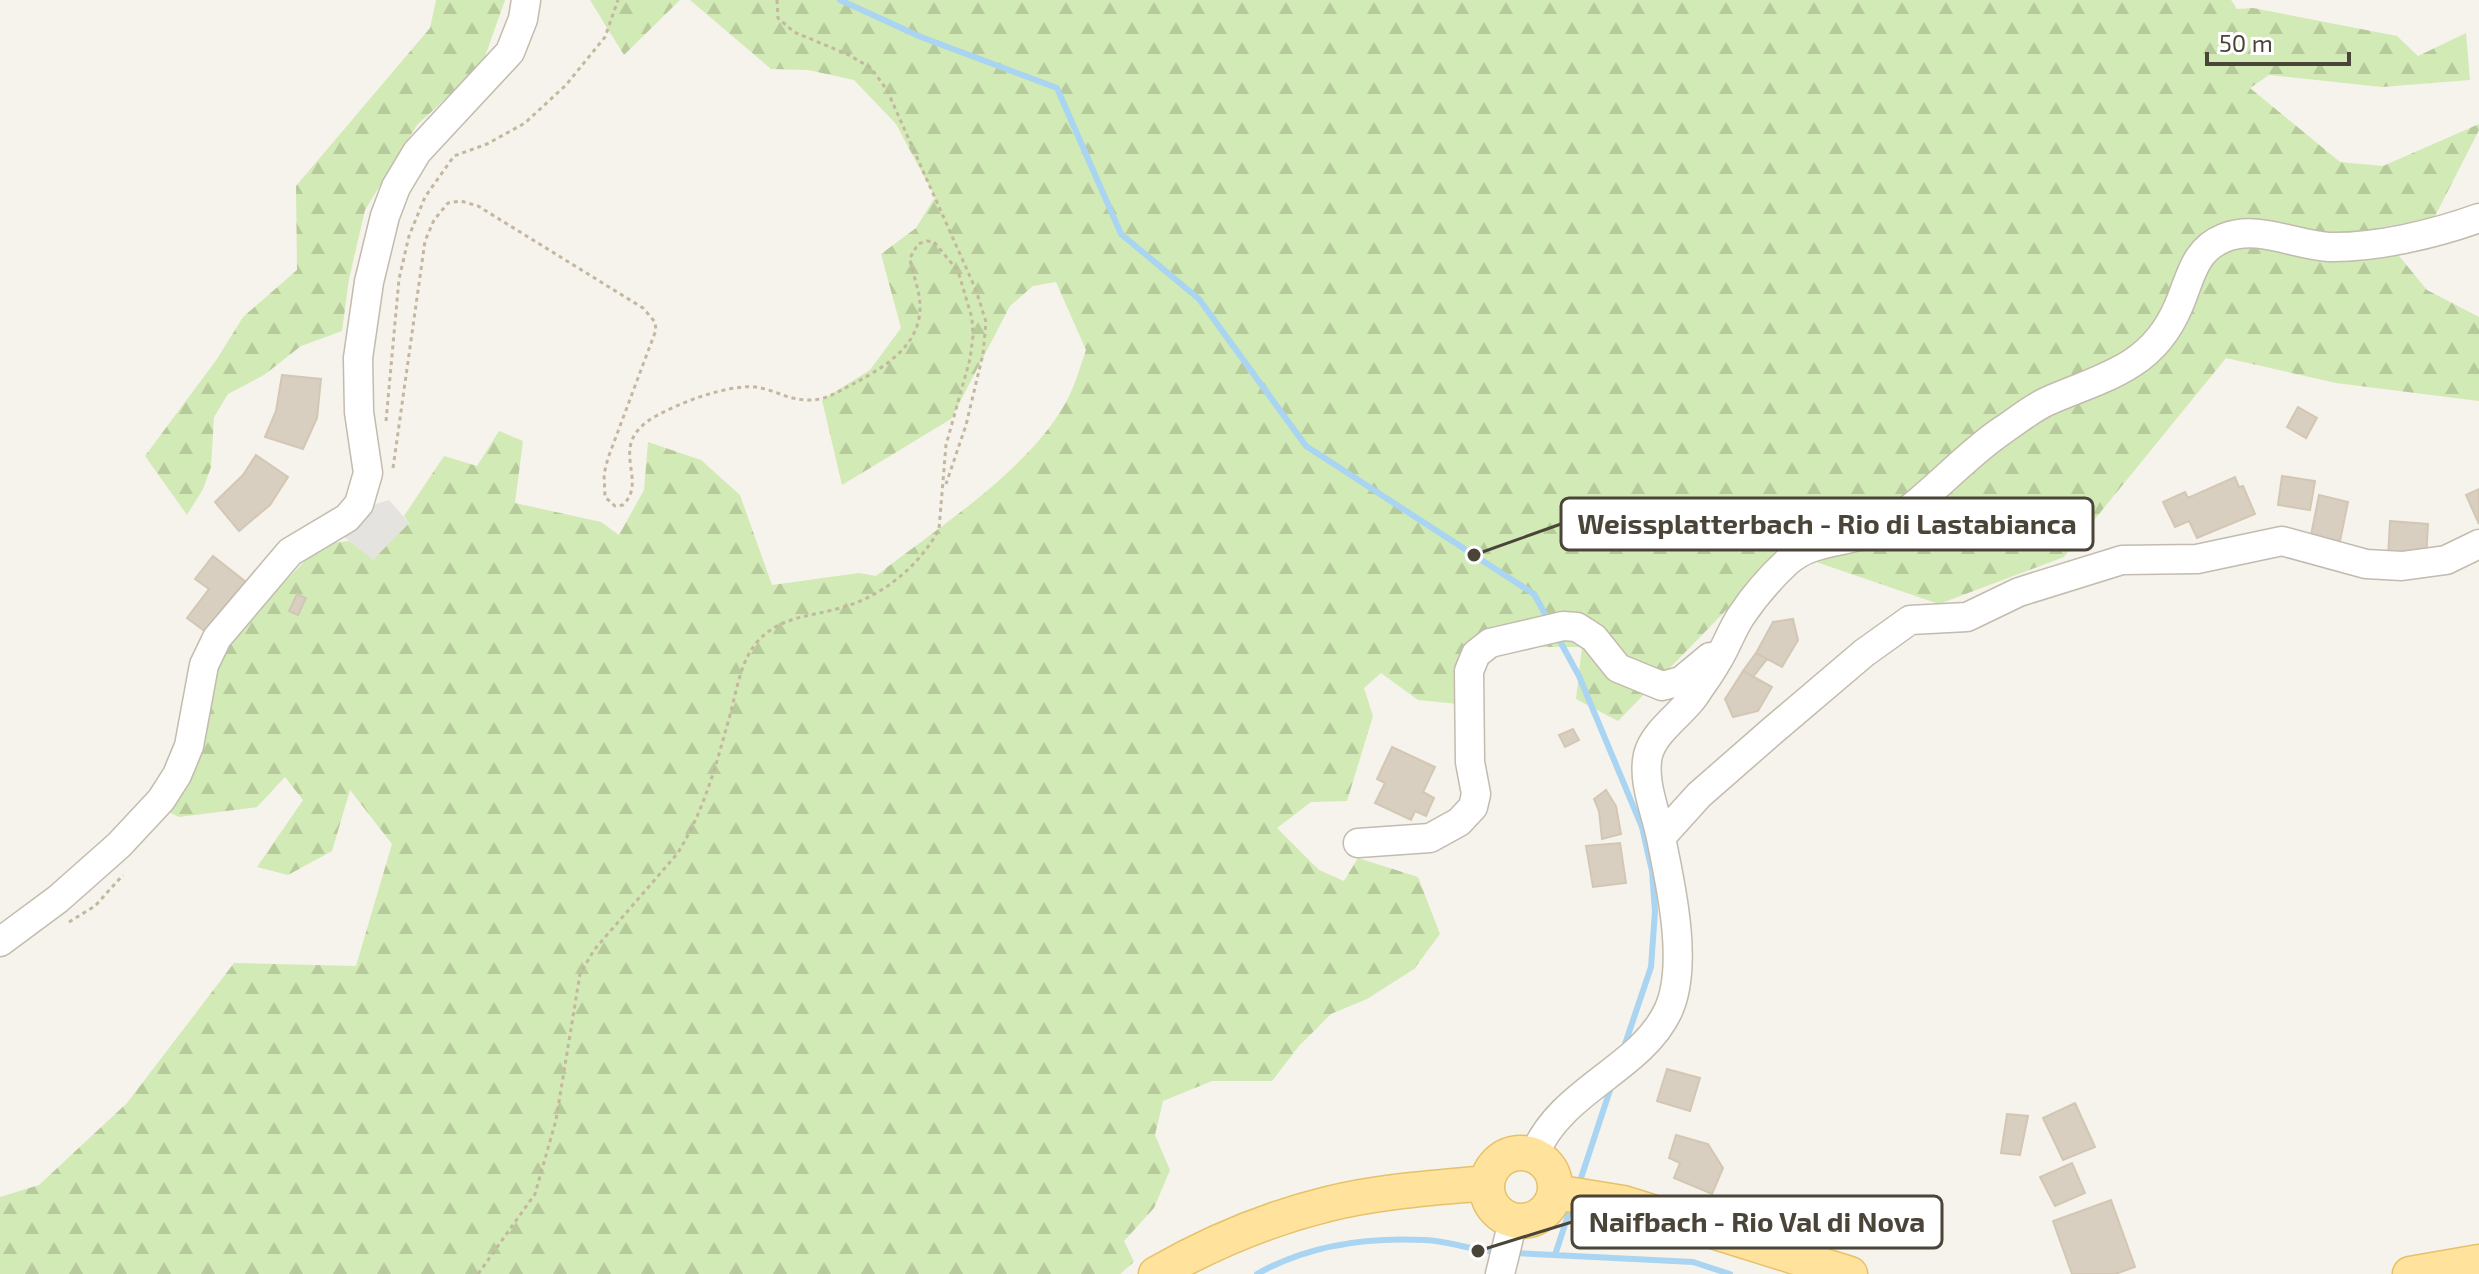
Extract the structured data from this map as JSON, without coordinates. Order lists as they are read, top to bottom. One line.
{"places":["Weissplatterbach - Rio di Lastabianca","Naifbach - Rio Val di Nova"],"scale_bar":"50 m"}
